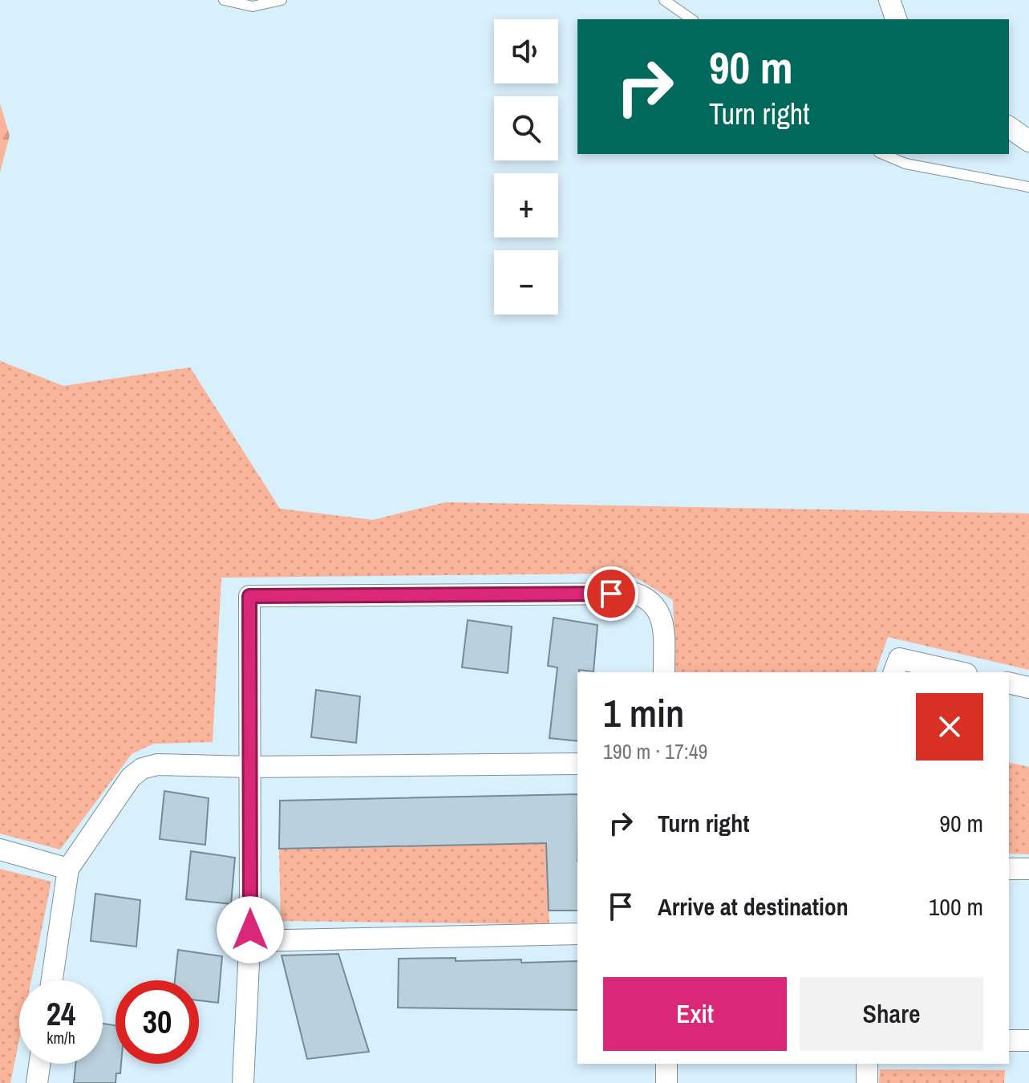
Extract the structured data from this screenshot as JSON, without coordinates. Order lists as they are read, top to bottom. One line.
{"page":{"map_buttons":["+","−"],"turn":["90 m","Turn right"],"heading":["1 min","190 m · 17:49"],"list":[{"name":"Turn right","value":"90 m"},{"name":"Arrive at destination","value":"100 m"}],"buttons":["Exit","Share"],"speed":"24 km/h","limit":"30"}}
